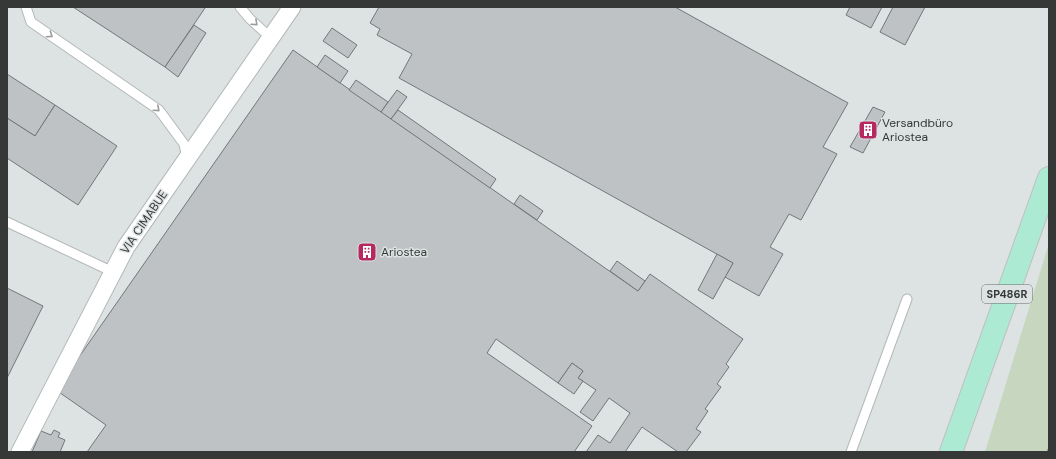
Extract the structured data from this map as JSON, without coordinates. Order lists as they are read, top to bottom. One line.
{"streets":{"main road":["SP486R"],"street":["VIA CIMABUE"]},"places":{"building":["Versandbüro Ariostea","Ariostea"]}}
